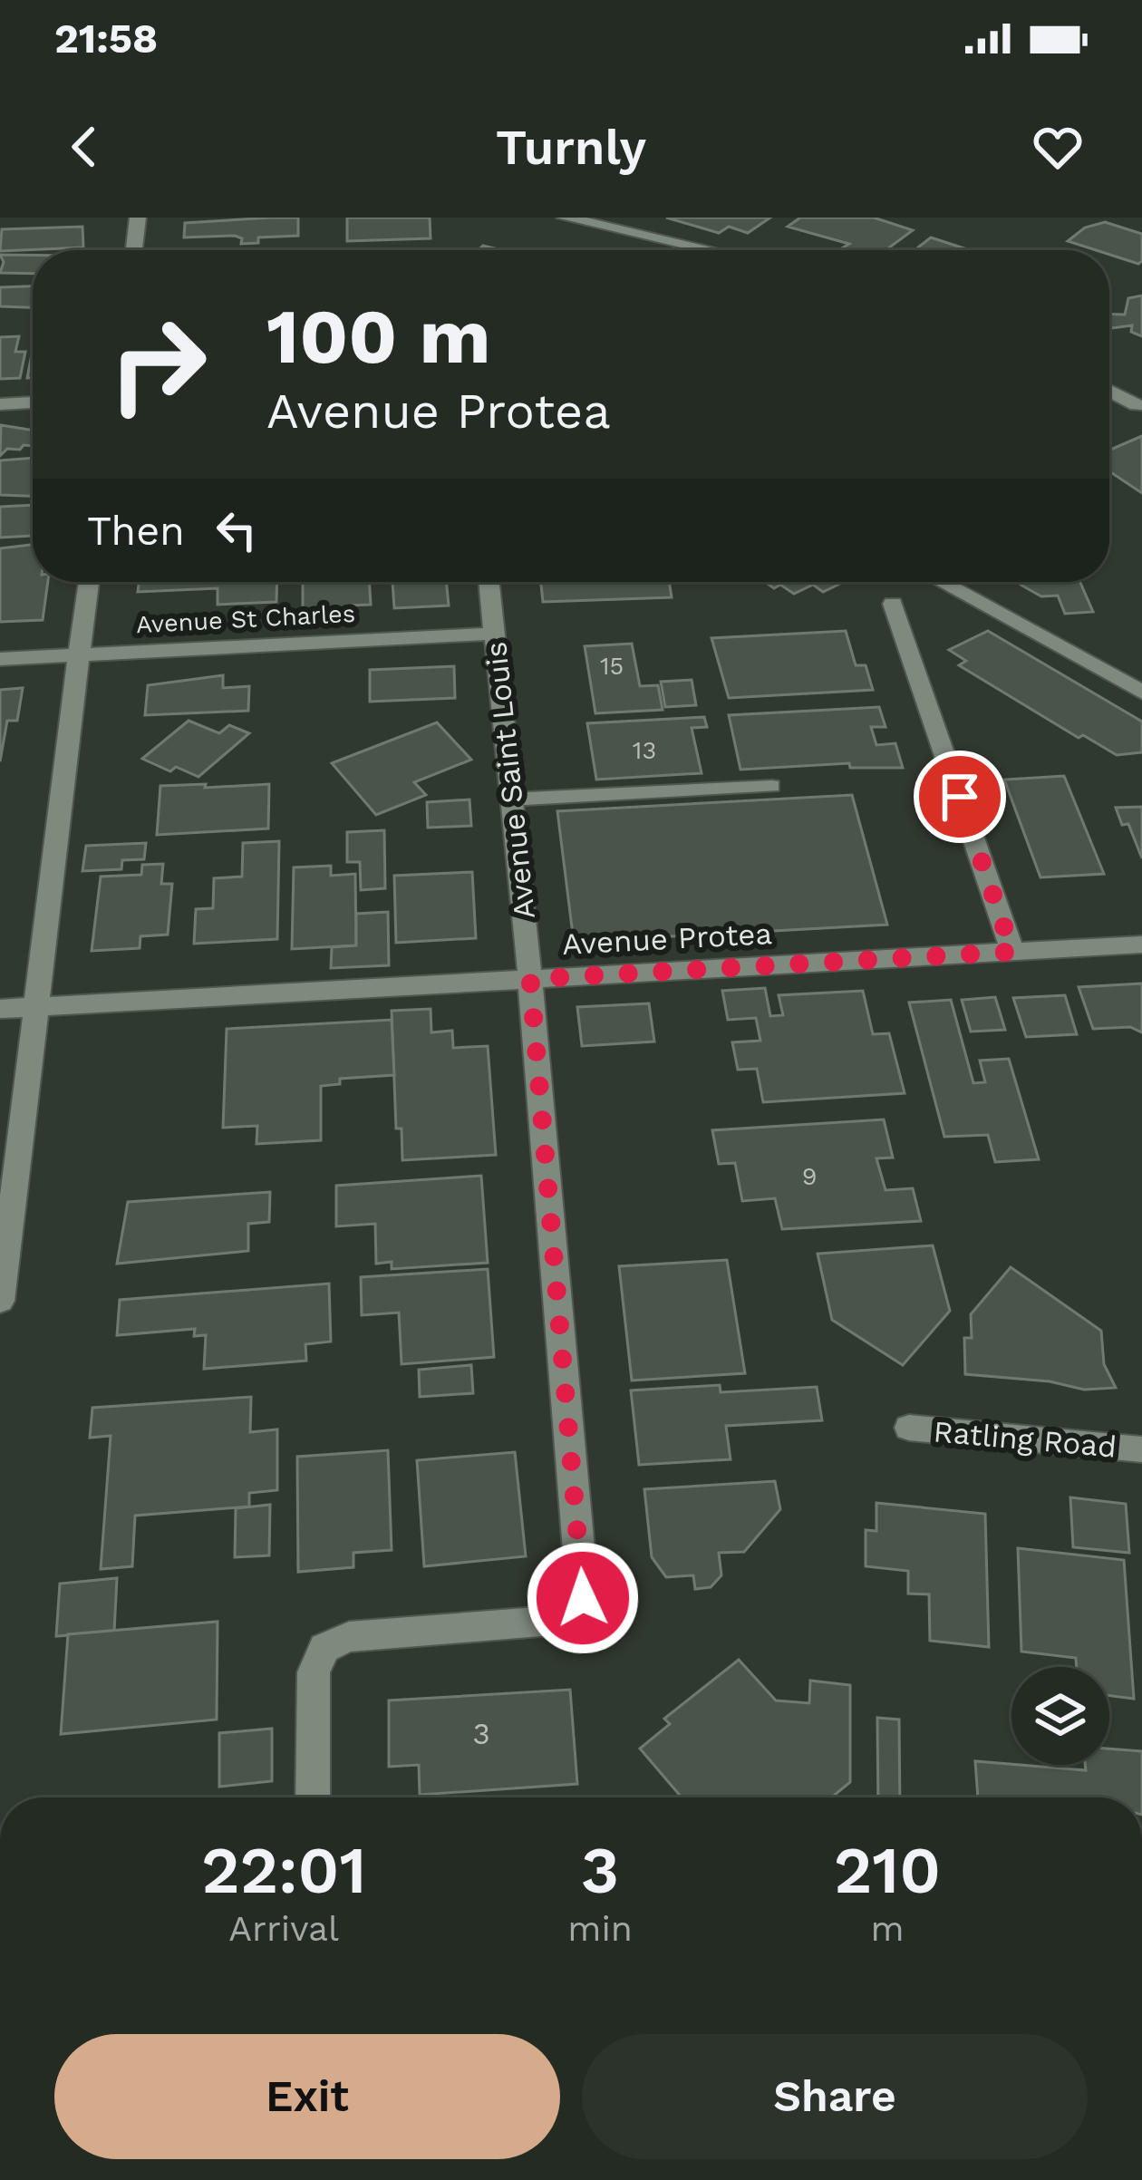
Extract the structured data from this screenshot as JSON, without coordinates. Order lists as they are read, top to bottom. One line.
{"streets":{"street":["Avenue St Charles","Avenue Saint Louis","Avenue Protea","Ratling Road"]},"crossings":[["Avenue St Charles","Avenue Saint Louis"],["Avenue Saint Louis","Avenue Protea"]],"house_numbers":["15","13","9","3"],"page":{"status":"21:58","header":"Turnly","turn":["100 m","Avenue Protea"],"then":"Then","eta":["22:01","Arrival","3","min","210","m"],"buttons":["Exit","Share"]}}
